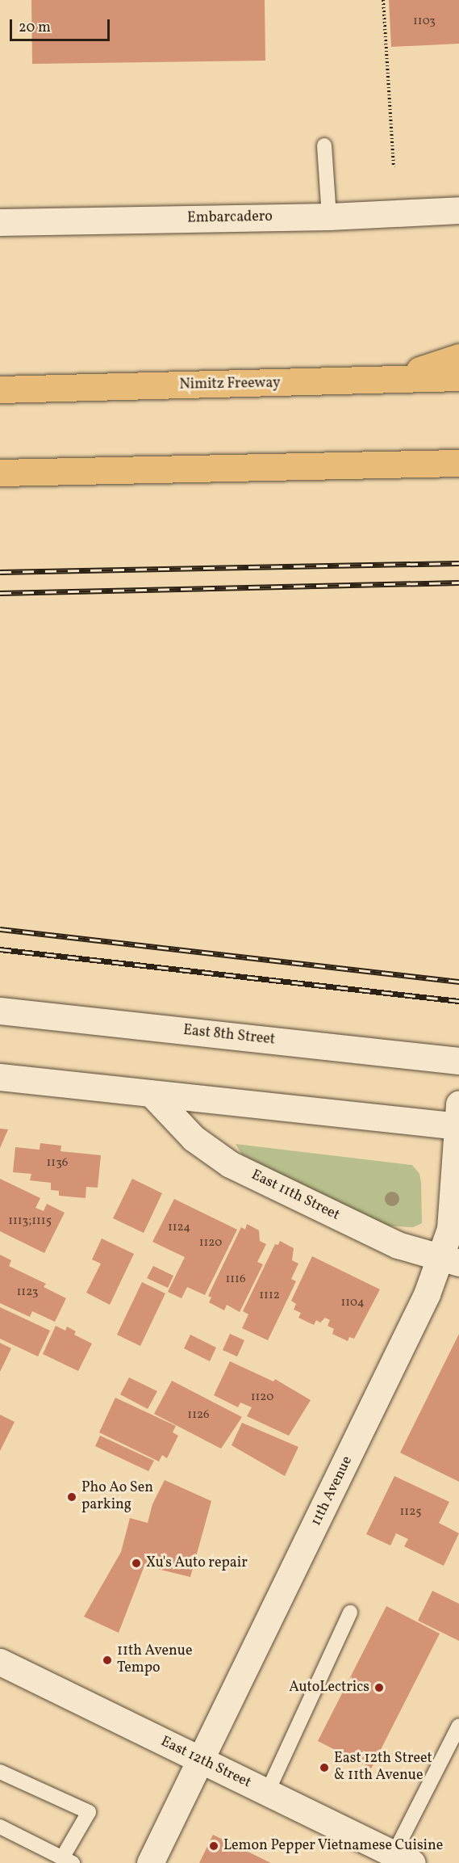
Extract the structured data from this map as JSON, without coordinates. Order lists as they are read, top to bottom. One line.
{"streets":{"highway":["Nimitz Freeway"],"main road":["Embarcadero","East 8th Street","East 11th Street","11th Avenue","East 12th Street"]},"crossings":[["East 11th Street","11th Avenue"],["11th Avenue","East 12th Street"]],"places":["Pho Ao Sen parking","Xu's Auto repair","11th Avenue Tempo","AutoLectrics","East 12th Street & 11th Avenue","Lemon Pepper Vietnamese Cuisine"],"house_numbers":["1103","1136","1113;1115","1124","1120","1116","1123","1112","1104","1120","1126","1125"],"scale_bar":"20 m"}
